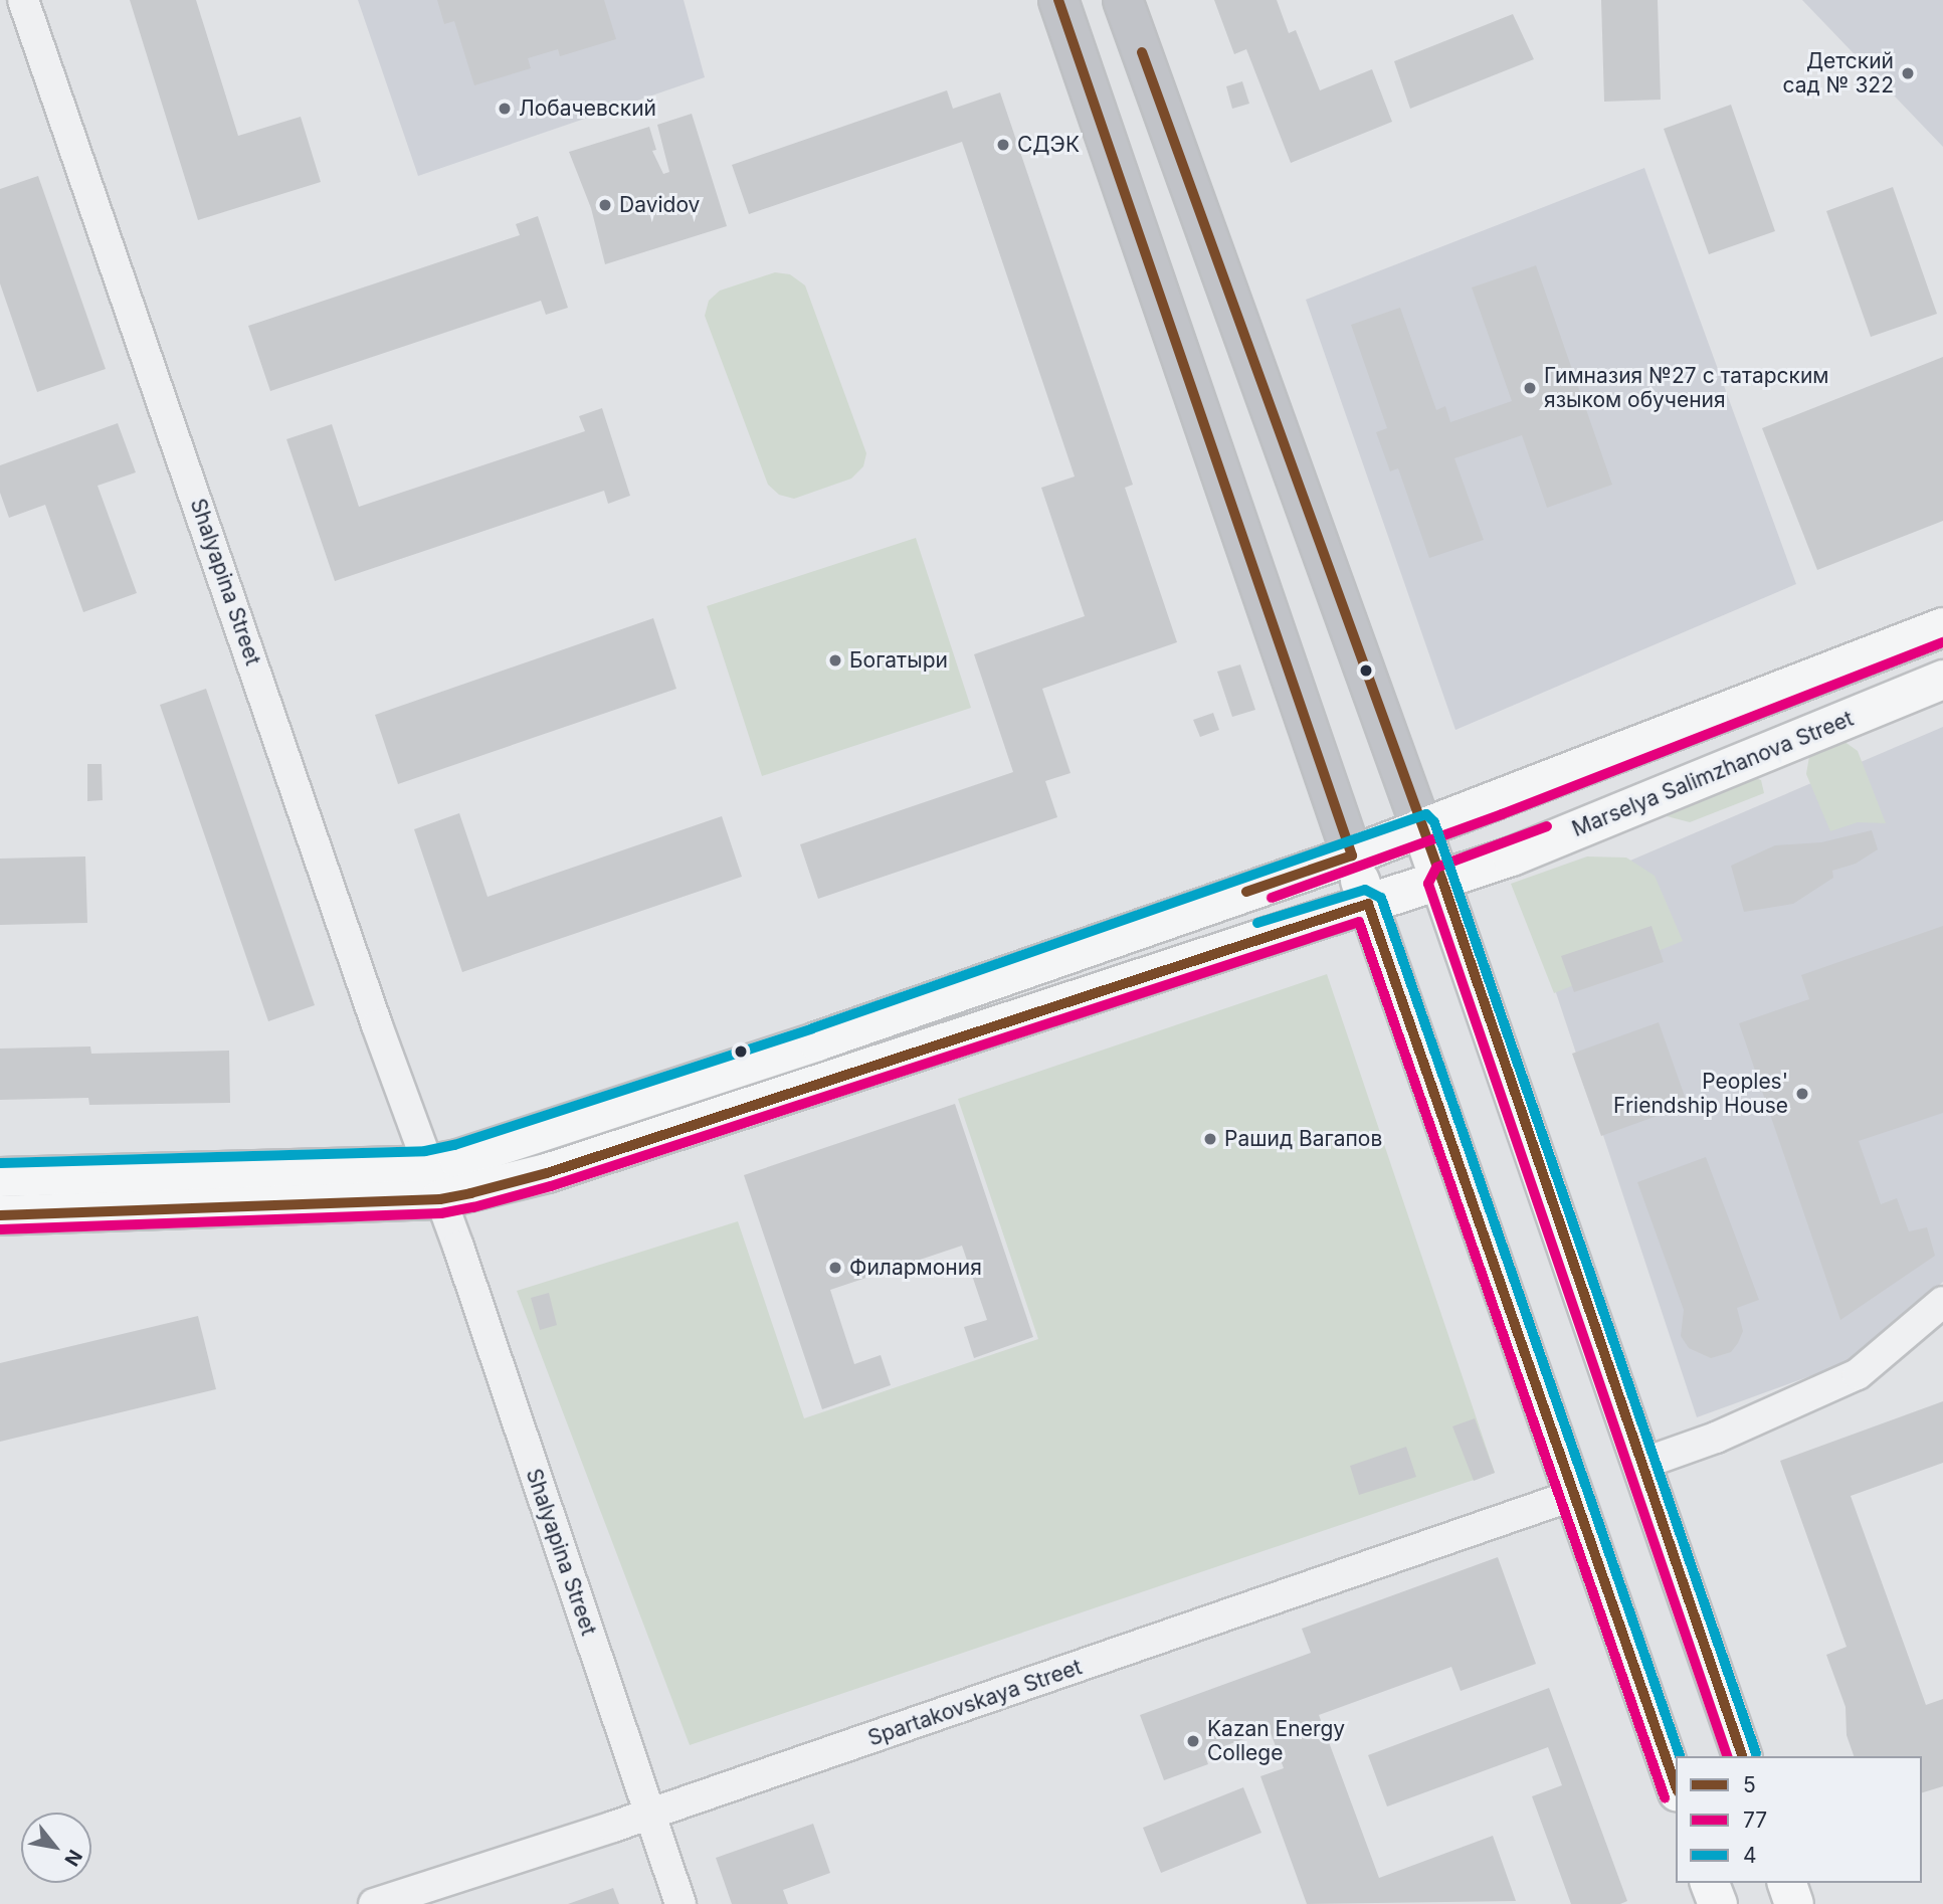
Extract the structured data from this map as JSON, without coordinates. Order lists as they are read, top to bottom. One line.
{"streets":{"main road":["Marselya Salimzhanova Street"],"street":["Shalyapina Street","Spartakovskaya Street"]},"crossings":[["Shalyapina Street","Marselya Salimzhanova Street"],["Shalyapina Street","Spartakovskaya Street"]],"places":["Детский сад № 322","Лобачевский","СДЭК","Davidov","Гимназия №27 с татарским языком обучения","Богатыри","Peoples' Friendship House","Рашид Вагапов","Филармония","Kazan Energy College"],"lines":["transit line 5","transit line 77","transit line 4"],"legend":["5","77","4"],"north":"bottom right"}
